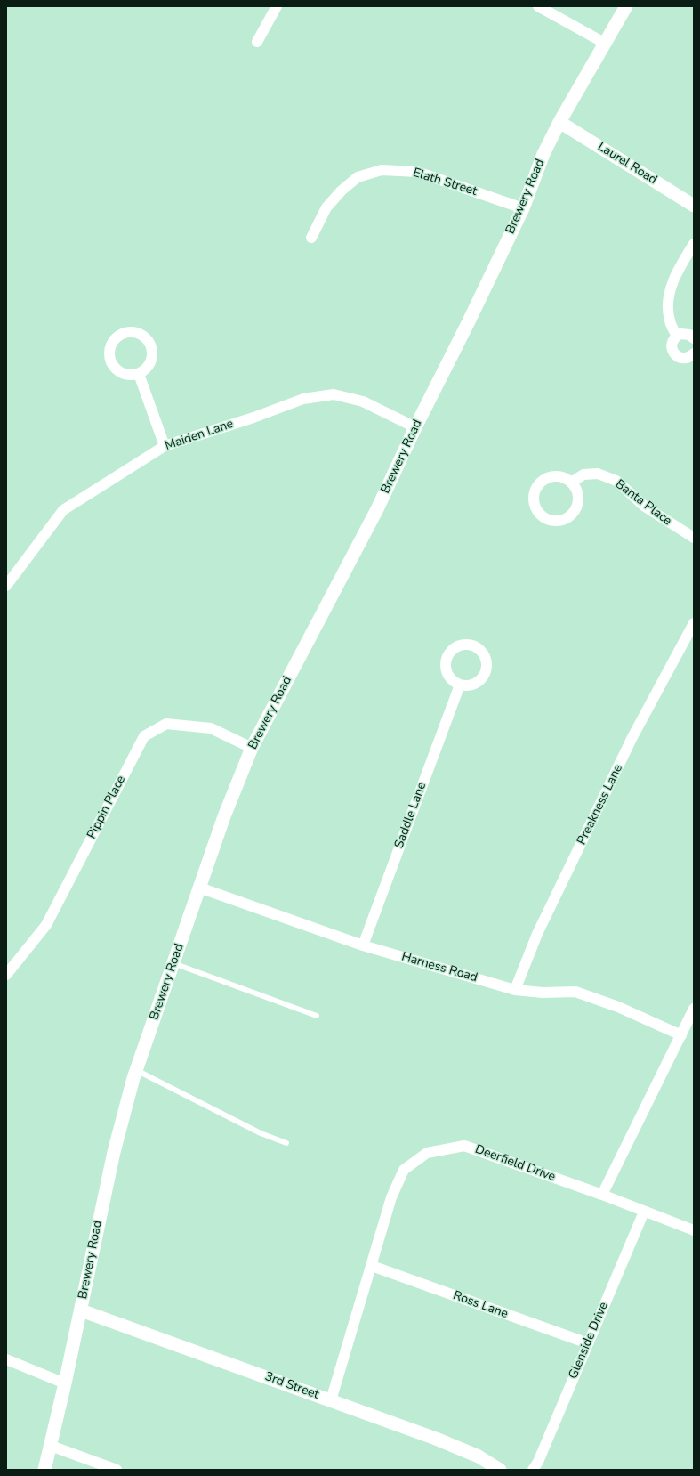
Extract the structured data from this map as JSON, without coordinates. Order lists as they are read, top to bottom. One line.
{"streets":{"street":["Laurel Road","Elath Street","Brewery Road","Maiden Lane","Banta Place","Preakness Lane","Pippin Place","Saddle Lane","Harness Road","Deerfield Drive","Ross Lane","Glenside Drive","3rd Street"]},"crossings":[["Laurel Road","Brewery Road"],["Elath Street","Brewery Road"],["Brewery Road","Maiden Lane"],["Brewery Road","Pippin Place"],["Brewery Road","Harness Road"],["Brewery Road","3rd Street"],["Preakness Lane","Harness Road"],["Saddle Lane","Harness Road"],["Deerfield Drive","Ross Lane"],["Deerfield Drive","Glenside Drive"],["Deerfield Drive","3rd Street"],["Ross Lane","Glenside Drive"]]}
